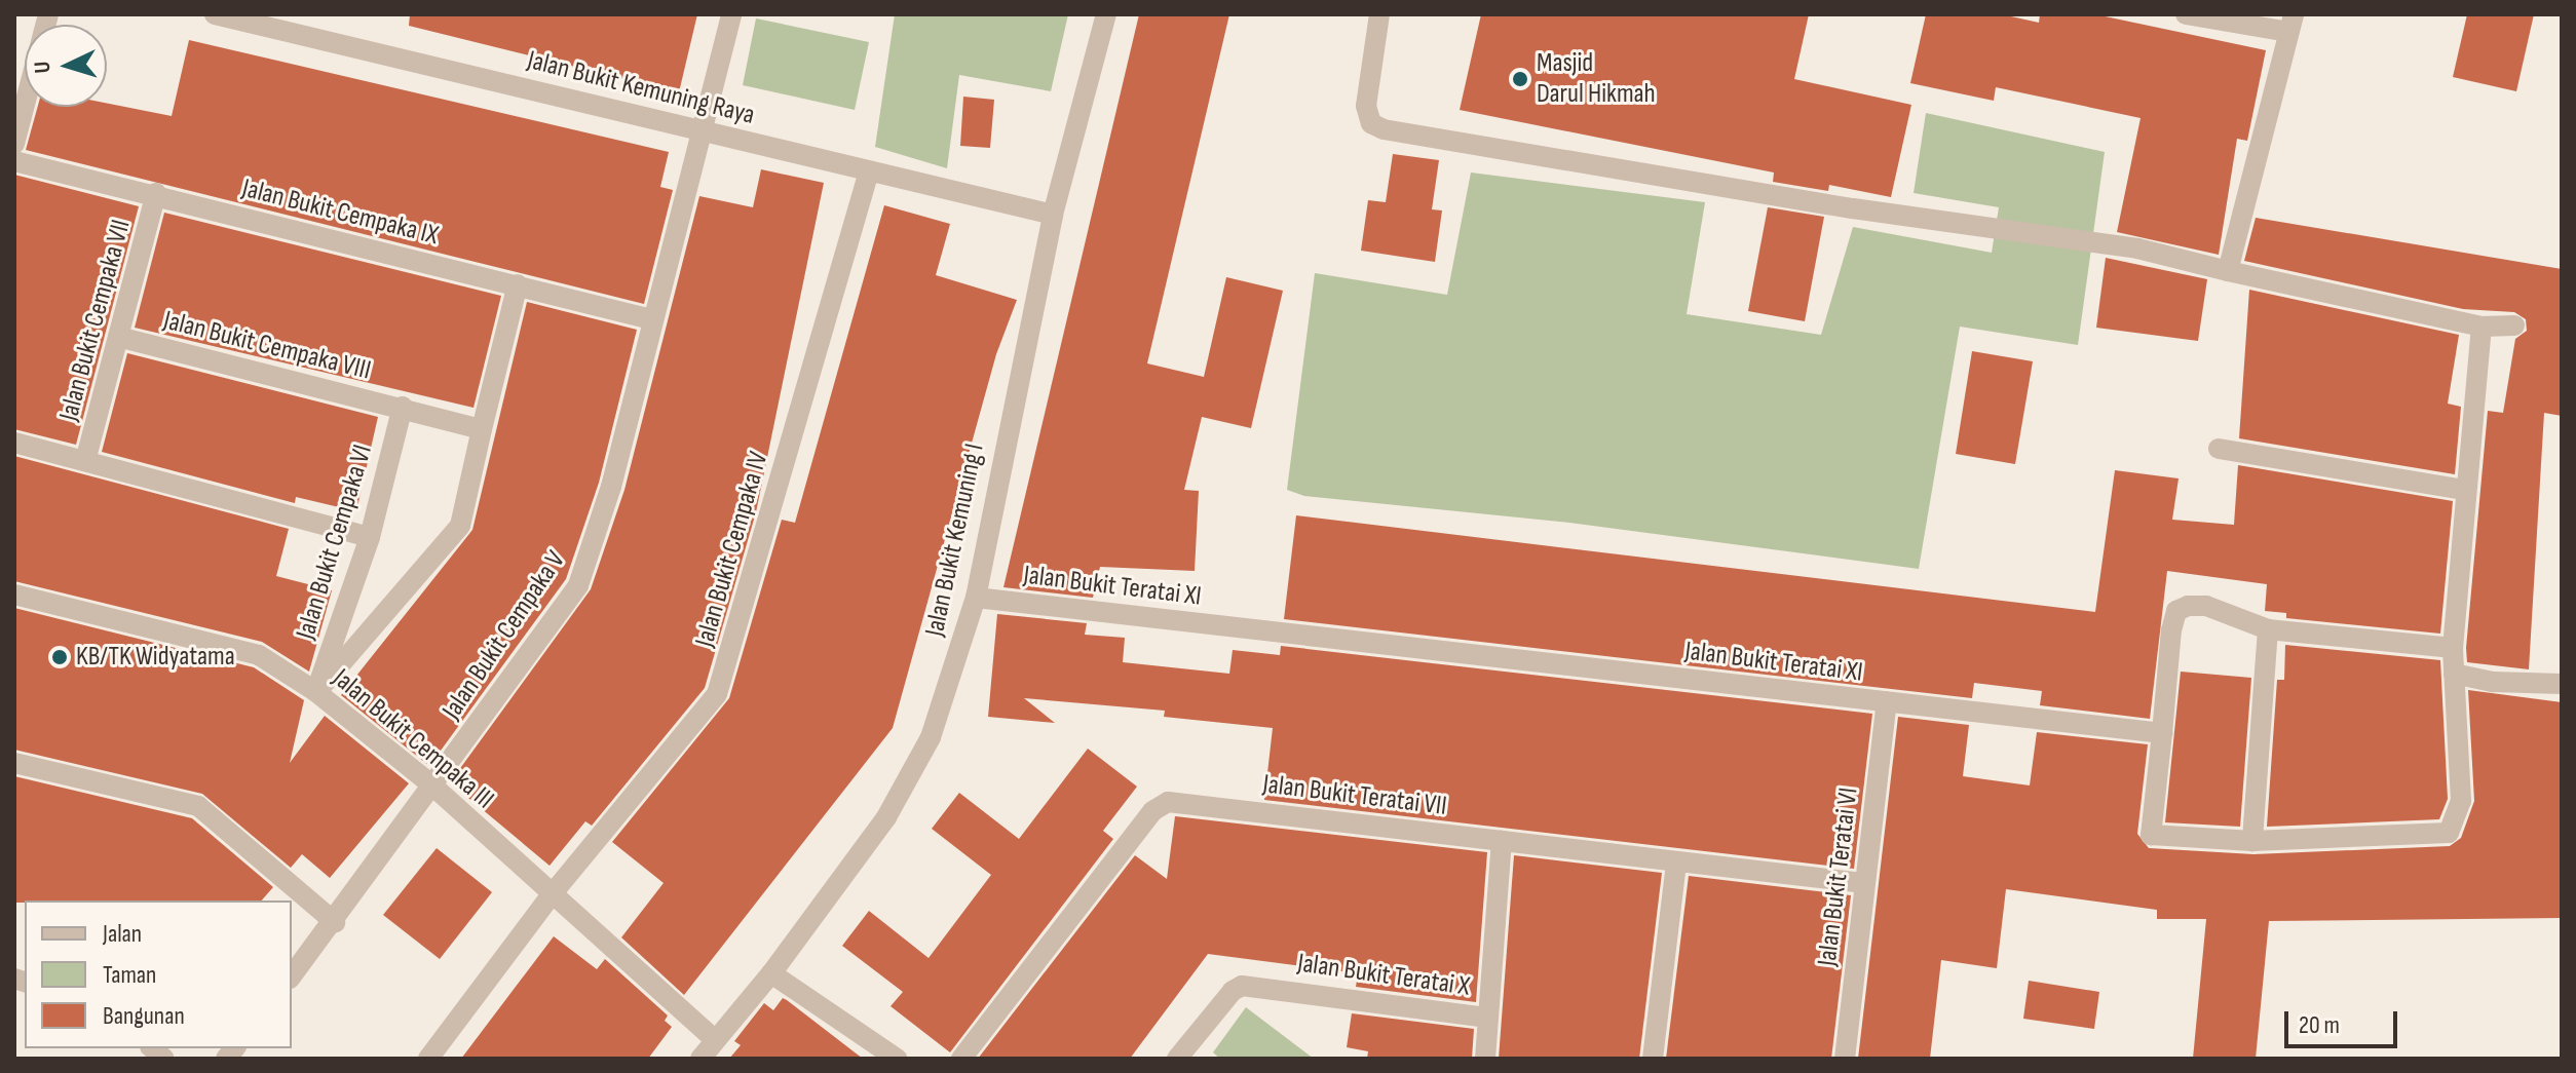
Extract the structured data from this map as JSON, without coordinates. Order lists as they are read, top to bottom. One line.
{"streets":{"street":["Jalan Bukit Kemuning Raya","Jalan Bukit Cempaka IX","Jalan Bukit Cempaka VII","Jalan Bukit Cempaka VIII","Jalan Bukit Kemuning I","Jalan Bukit Cempaka VI","Jalan Bukit Cempaka IV","Jalan Bukit Teratai XI","Jalan Bukit Cempaka V","Jalan Bukit Cempaka III","Jalan Bukit Teratai VII","Jalan Bukit Teratai VI","Jalan Bukit Teratai X"]},"crossings":[["Jalan Bukit Kemuning Raya","Jalan Bukit Kemuning I"],["Jalan Bukit Kemuning Raya","Jalan Bukit Cempaka IV"],["Jalan Bukit Kemuning Raya","Jalan Bukit Cempaka V"],["Jalan Bukit Cempaka IX","Jalan Bukit Cempaka VII"],["Jalan Bukit Cempaka IX","Jalan Bukit Cempaka V"],["Jalan Bukit Cempaka VII","Jalan Bukit Cempaka VIII"],["Jalan Bukit Cempaka VIII","Jalan Bukit Cempaka VI"],["Jalan Bukit Kemuning I","Jalan Bukit Teratai XI"],["Jalan Bukit Kemuning I","Jalan Bukit Cempaka III"],["Jalan Bukit Cempaka VI","Jalan Bukit Cempaka III"],["Jalan Bukit Cempaka IV","Jalan Bukit Cempaka III"],["Jalan Bukit Teratai XI","Jalan Bukit Teratai VI"],["Jalan Bukit Cempaka V","Jalan Bukit Cempaka III"],["Jalan Bukit Teratai VII","Jalan Bukit Teratai VI"],["Jalan Bukit Teratai VII","Jalan Bukit Teratai X"]],"places":["Masjid Darul Hikmah","KB/TK Widyatama"],"legend":["Jalan","Taman","Bangunan"],"scale_bar":"20 m","north":"left"}
